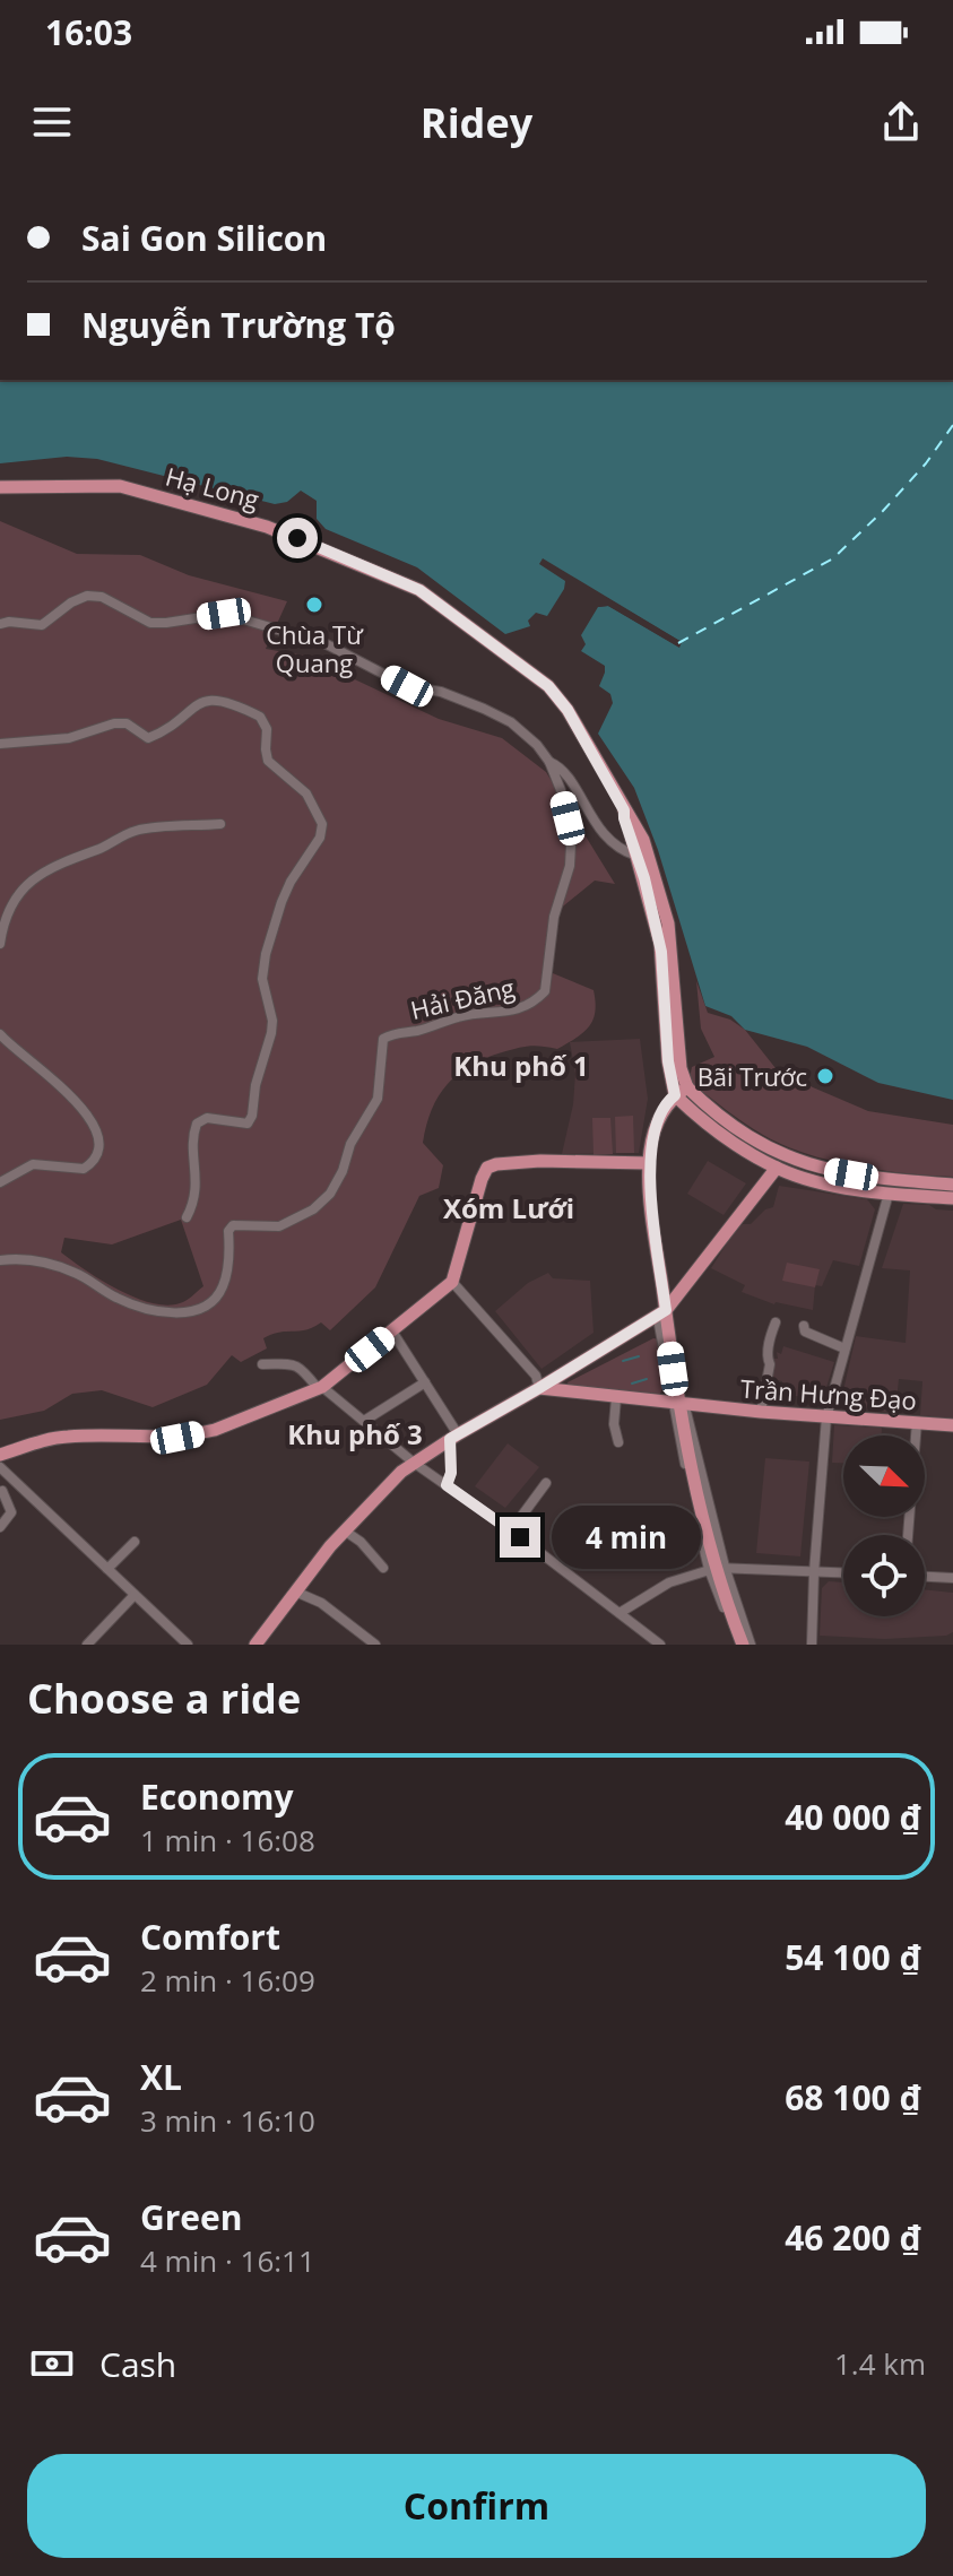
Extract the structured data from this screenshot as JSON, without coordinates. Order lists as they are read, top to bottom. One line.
{"streets":{"main road":["Hạ Long","Trần Hưng Đạo"],"street":["Hải Đăng"]},"districts":["Khu phố 1","Xóm Lưới","Khu phố 3"],"places":["Chùa Từ Quang","Bãi Trước"],"north":"bottom right","page":{"status":"16:03","header":"Ridey","banner":["Sai Gon Silicon","Nguyễn Trường Tộ"],"bubble":"4 min","heading":"Choose a ride","list":[{"name":"Economy","note":"1 min · 16:08","value":"40 000 ₫"},{"name":"Comfort","note":"2 min · 16:09","value":"54 100 ₫"},{"name":"XL","note":"3 min · 16:10","value":"68 100 ₫"},{"name":"Green","note":"4 min · 16:11","value":"46 200 ₫"}],"pay":["Cash","1.4 km"],"buttons":"Confirm"}}
